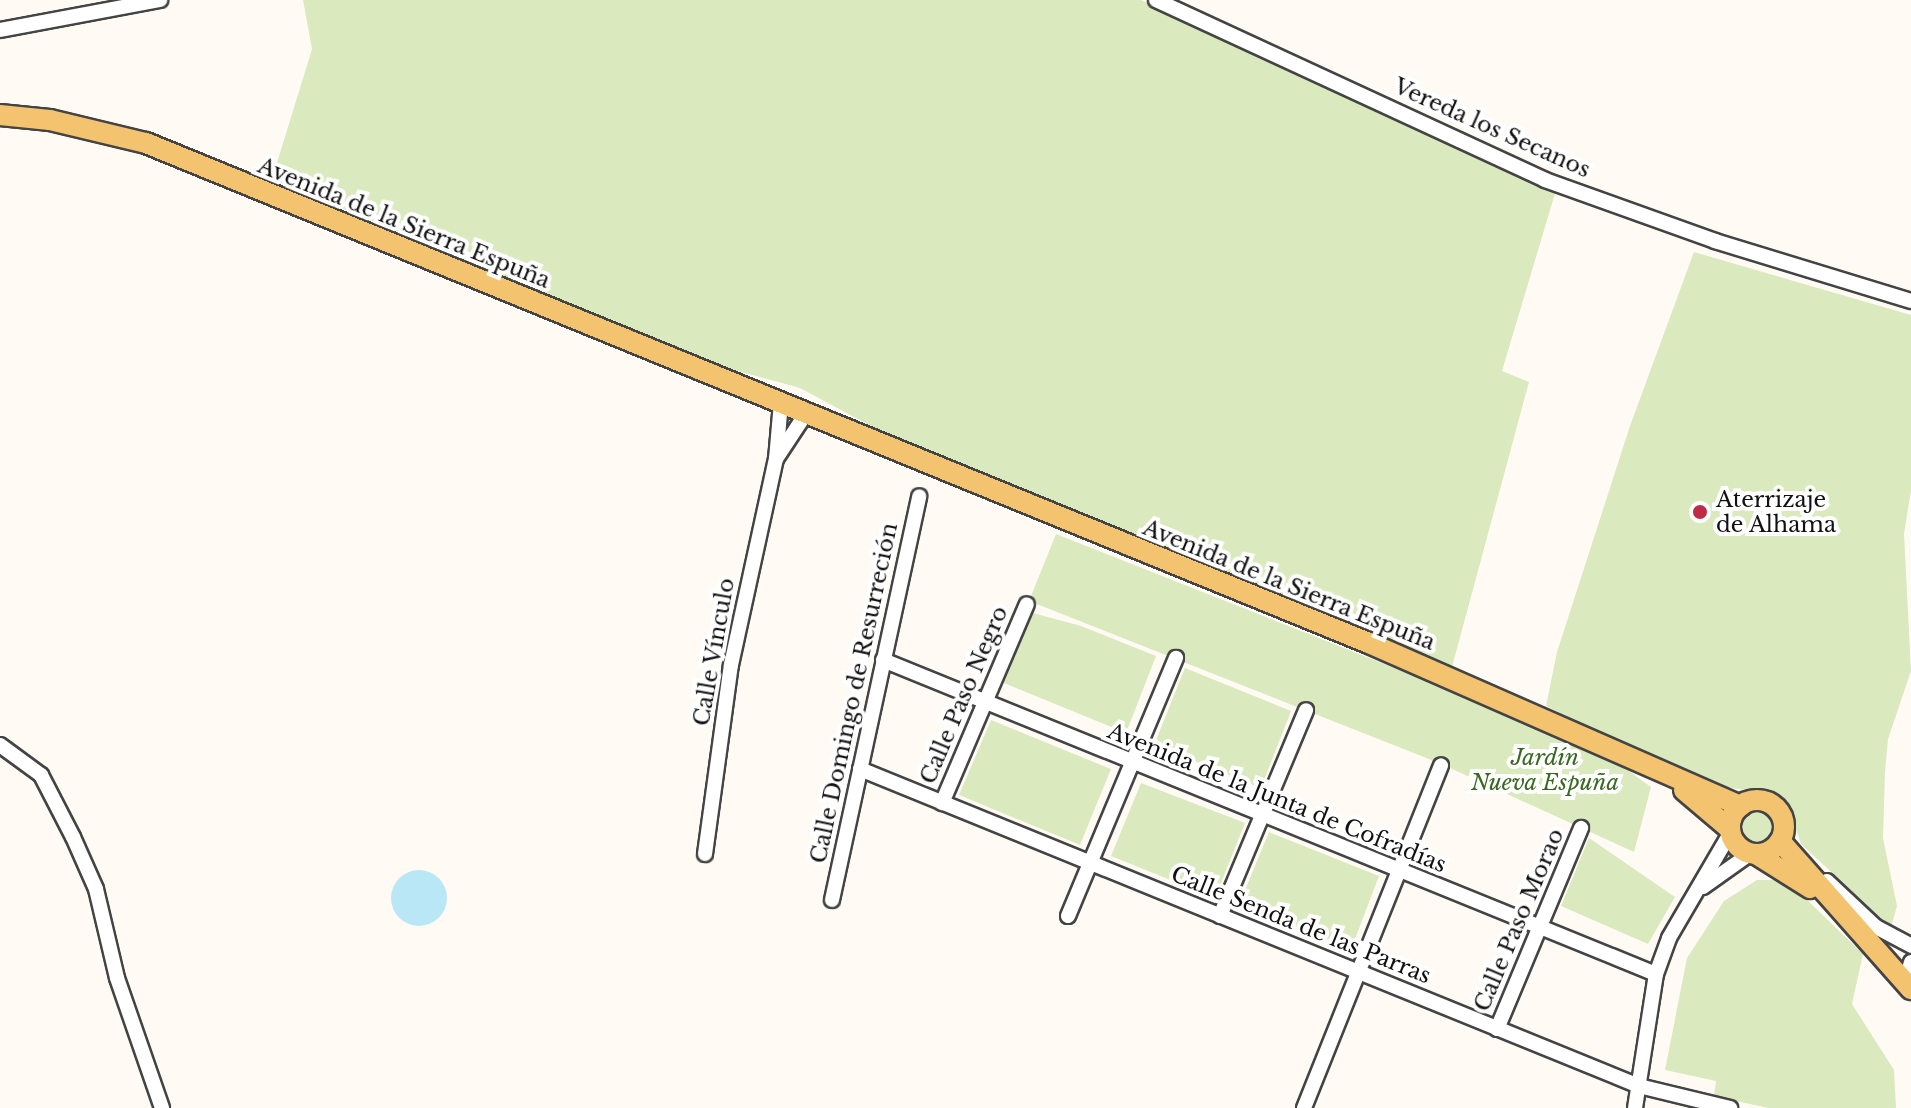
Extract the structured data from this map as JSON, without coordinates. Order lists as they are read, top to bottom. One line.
{"streets":{"main road":["Avenida de la Sierra Espuña"],"street":["Vereda los Secanos","Calle Vínculo","Calle Domingo de Resurreción","Calle Paso Negro","Avenida de la Junta de Cofradías","Calle Paso Morao","Calle Senda de las Parras"]},"crossings":[["Avenida de la Sierra Espuña","Calle Vínculo"],["Calle Domingo de Resurreción","Avenida de la Junta de Cofradías"],["Calle Domingo de Resurreción","Calle Senda de las Parras"],["Calle Paso Negro","Avenida de la Junta de Cofradías"],["Calle Paso Negro","Calle Senda de las Parras"],["Avenida de la Junta de Cofradías","Calle Paso Morao"],["Calle Paso Morao","Calle Senda de las Parras"]],"parks":["Jardín Nueva Espuña"],"places":["Aterrizaje de Alhama"]}
